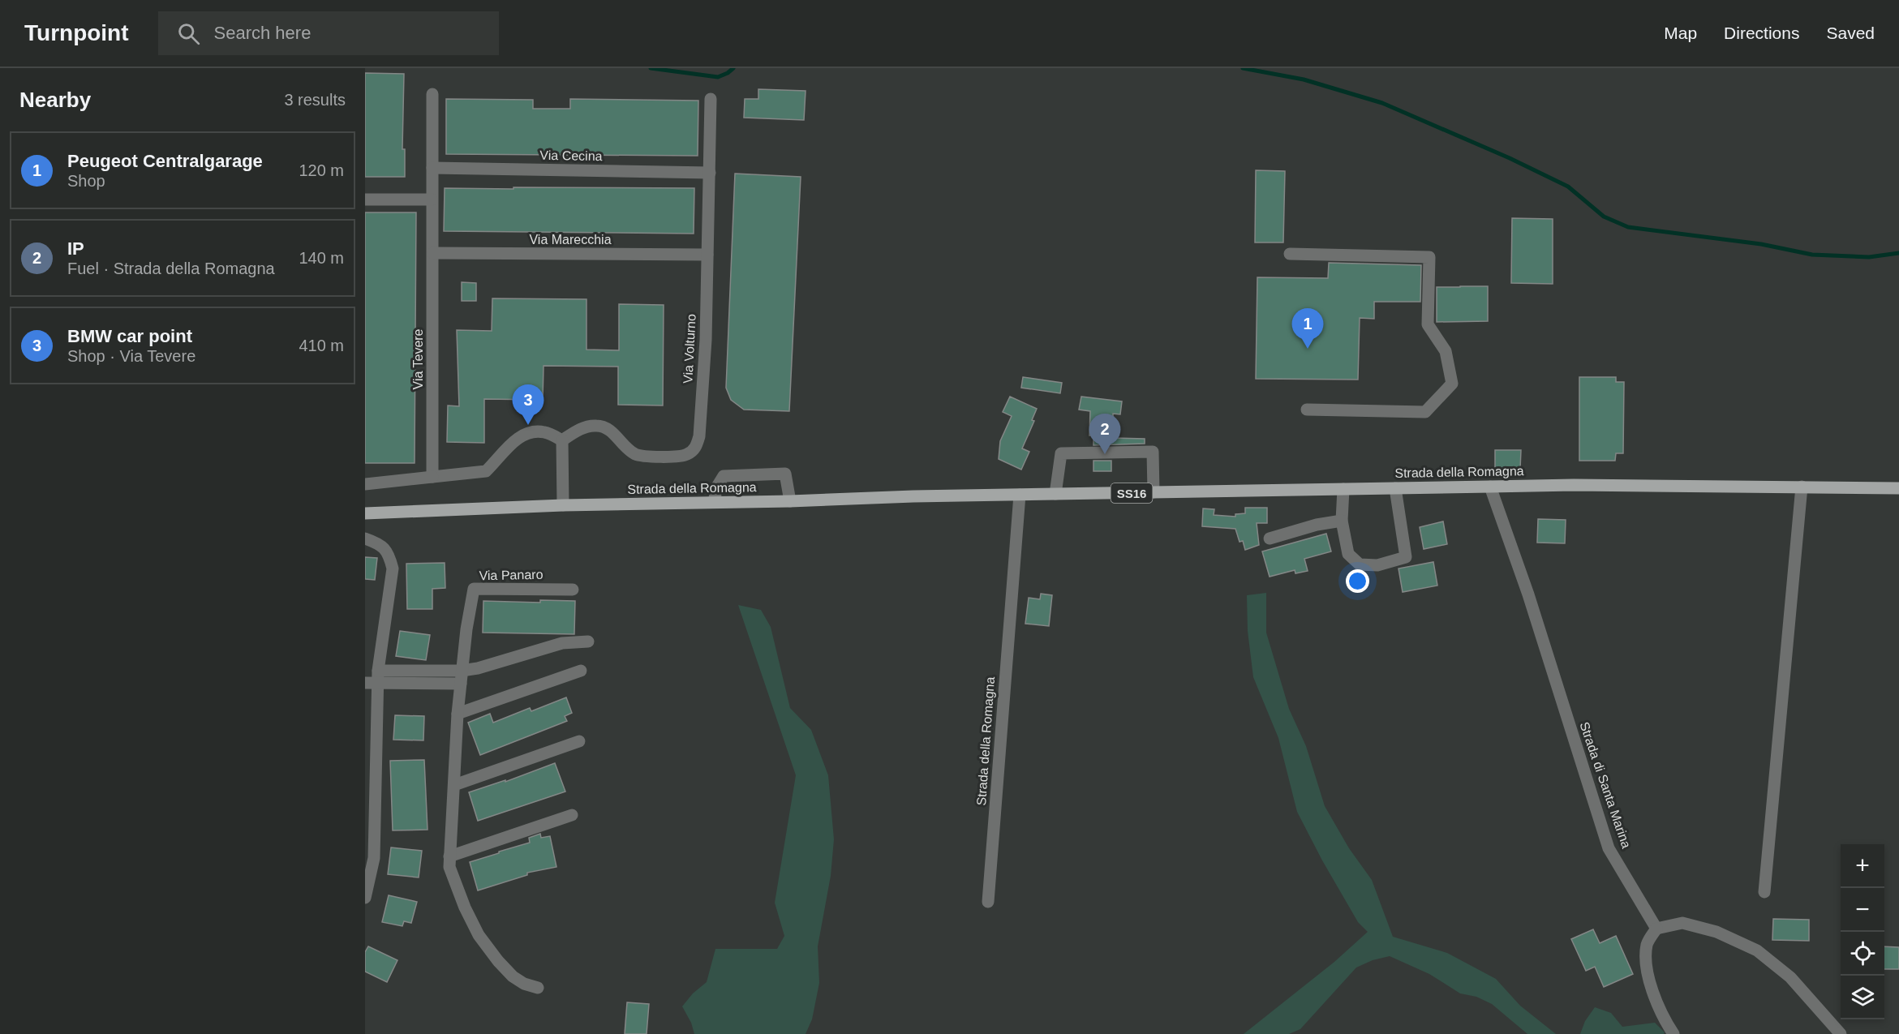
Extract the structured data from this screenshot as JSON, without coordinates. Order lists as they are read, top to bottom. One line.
{"streets":{"main road":["Strada della Romagna","SS16"],"street":["Via Cecina","Via Marecchia","Via Volturno","Via Tevere","Via Panaro","Strada di Santa Marina"]},"crossings":[["Via Cecina","Via Volturno"],["Via Cecina","Via Tevere"],["Via Marecchia","Via Volturno"],["Via Marecchia","Via Tevere"],["Strada della Romagna","Strada di Santa Marina"]],"page":{"header":"Turnpoint","search":"Search here","nav":["Map","Directions","Saved"],"heading":["Nearby","3 results"],"list":[{"mark":"1","name":"Peugeot Centralgarage","note":"Shop","value":"120 m"},{"mark":"2","name":"IP","note":"Fuel · Strada della Romagna","value":"140 m"},{"mark":"3","name":"BMW car point","note":"Shop · Via Tevere","value":"410 m"}],"pins":["1","3","2"],"map_buttons":["+","−"]}}
